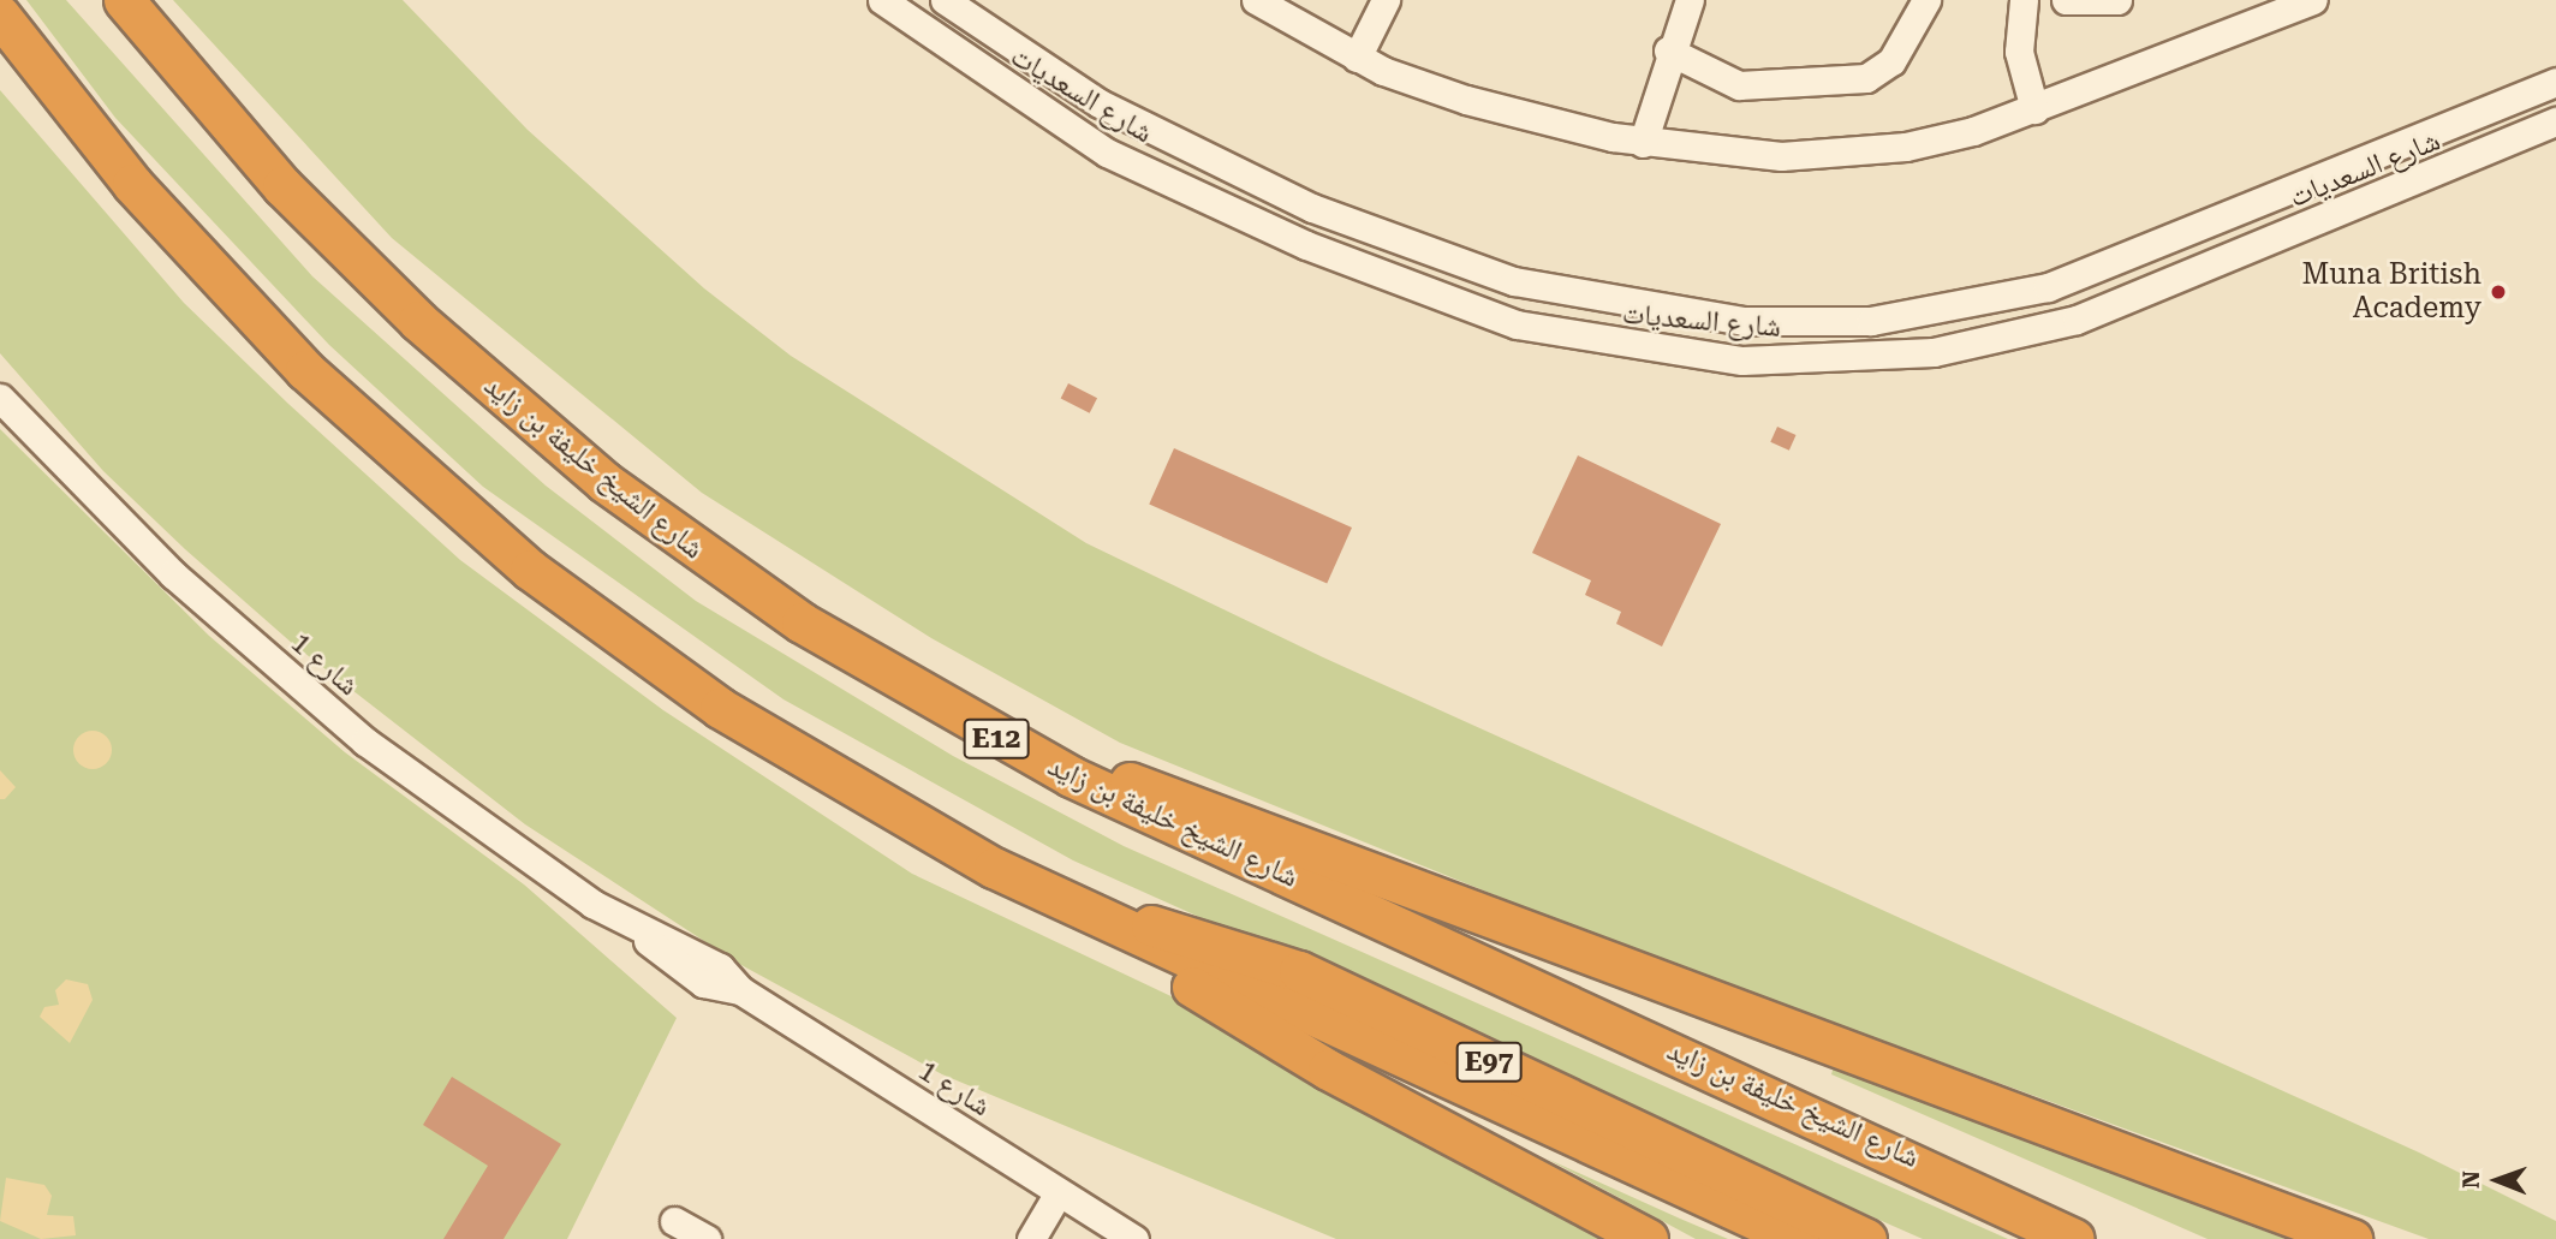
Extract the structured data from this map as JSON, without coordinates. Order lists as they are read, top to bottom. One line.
{"streets":{"highway":["شارع الشيخ خليفة بن زايد","E12","E97"],"street":["شارع السعديات","شارع 1"]},"places":["Muna British Academy"],"north":"left"}
